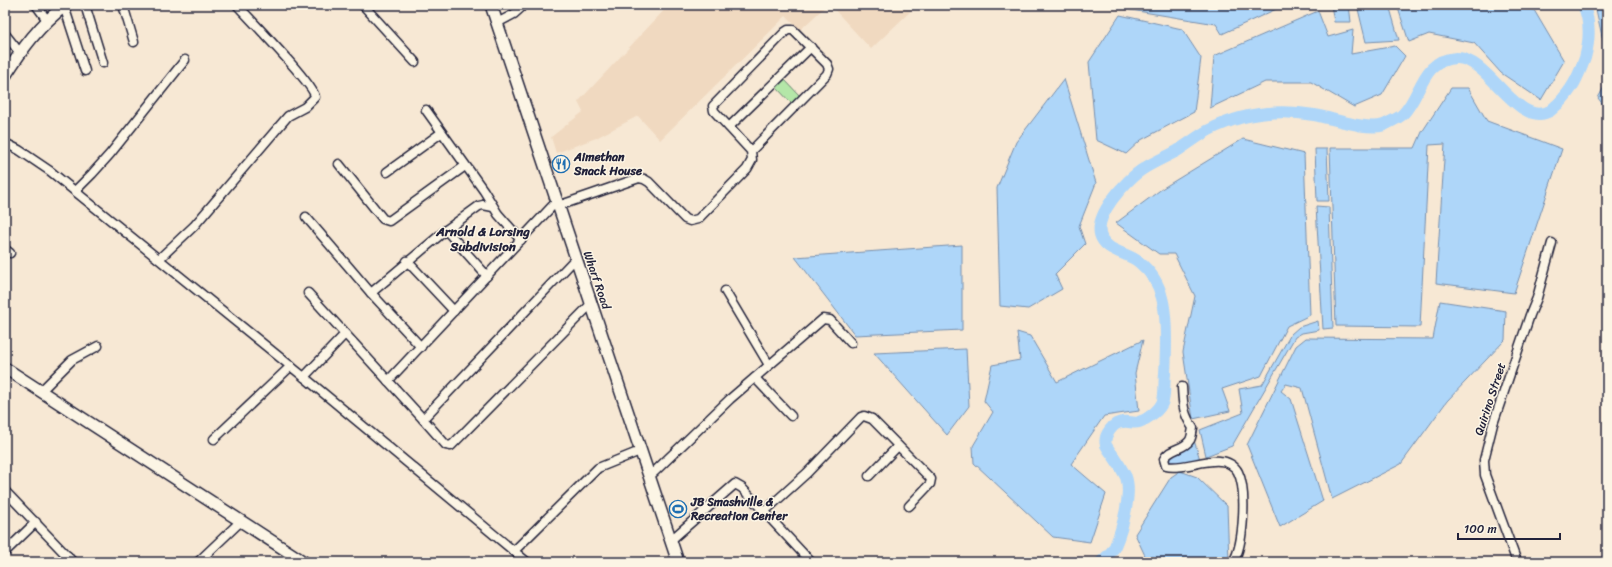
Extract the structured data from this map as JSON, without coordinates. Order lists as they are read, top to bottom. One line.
{"streets":{"main road":["Wharf Road"],"street":["Quirino Street"]},"districts":["Arnold & Lorsing Subdivision"],"places":{"restaurant":["Aimethan Snack House"],"sports":["JB Smashville & Recreation Center"]},"scale_bar":"100 m"}
